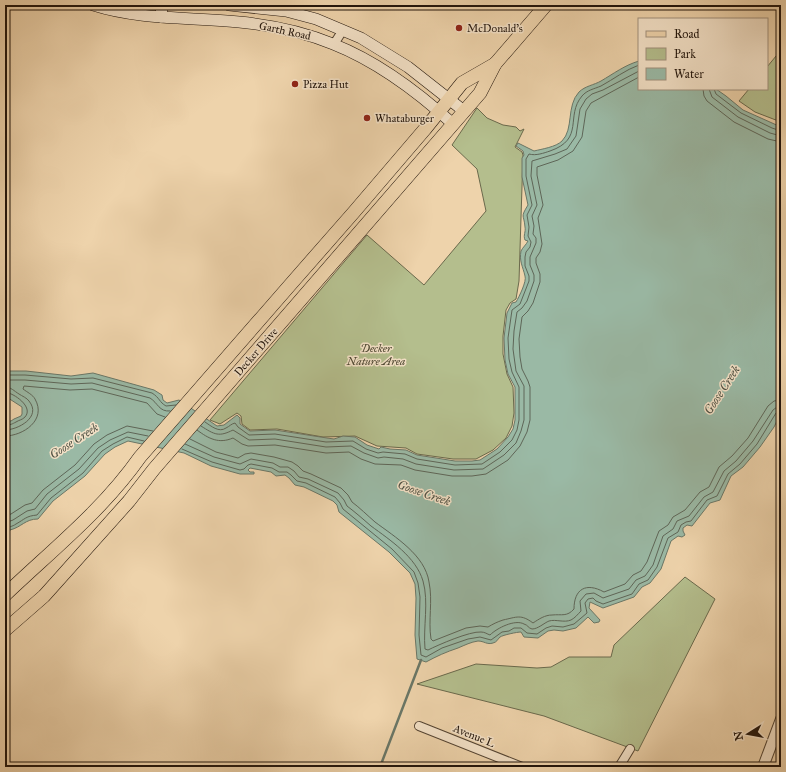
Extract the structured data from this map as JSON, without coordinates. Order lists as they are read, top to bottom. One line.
{"streets":{"main road":["Garth Road","Decker Drive"],"street":["Avenue L"]},"crossings":[["Garth Road","Decker Drive"]],"water":["Goose Creek"],"parks":["Decker Nature Area"],"places":["McDonald's","Pizza Hut","Whataburger"],"legend":["Road","Park","Water"],"north":"left"}
